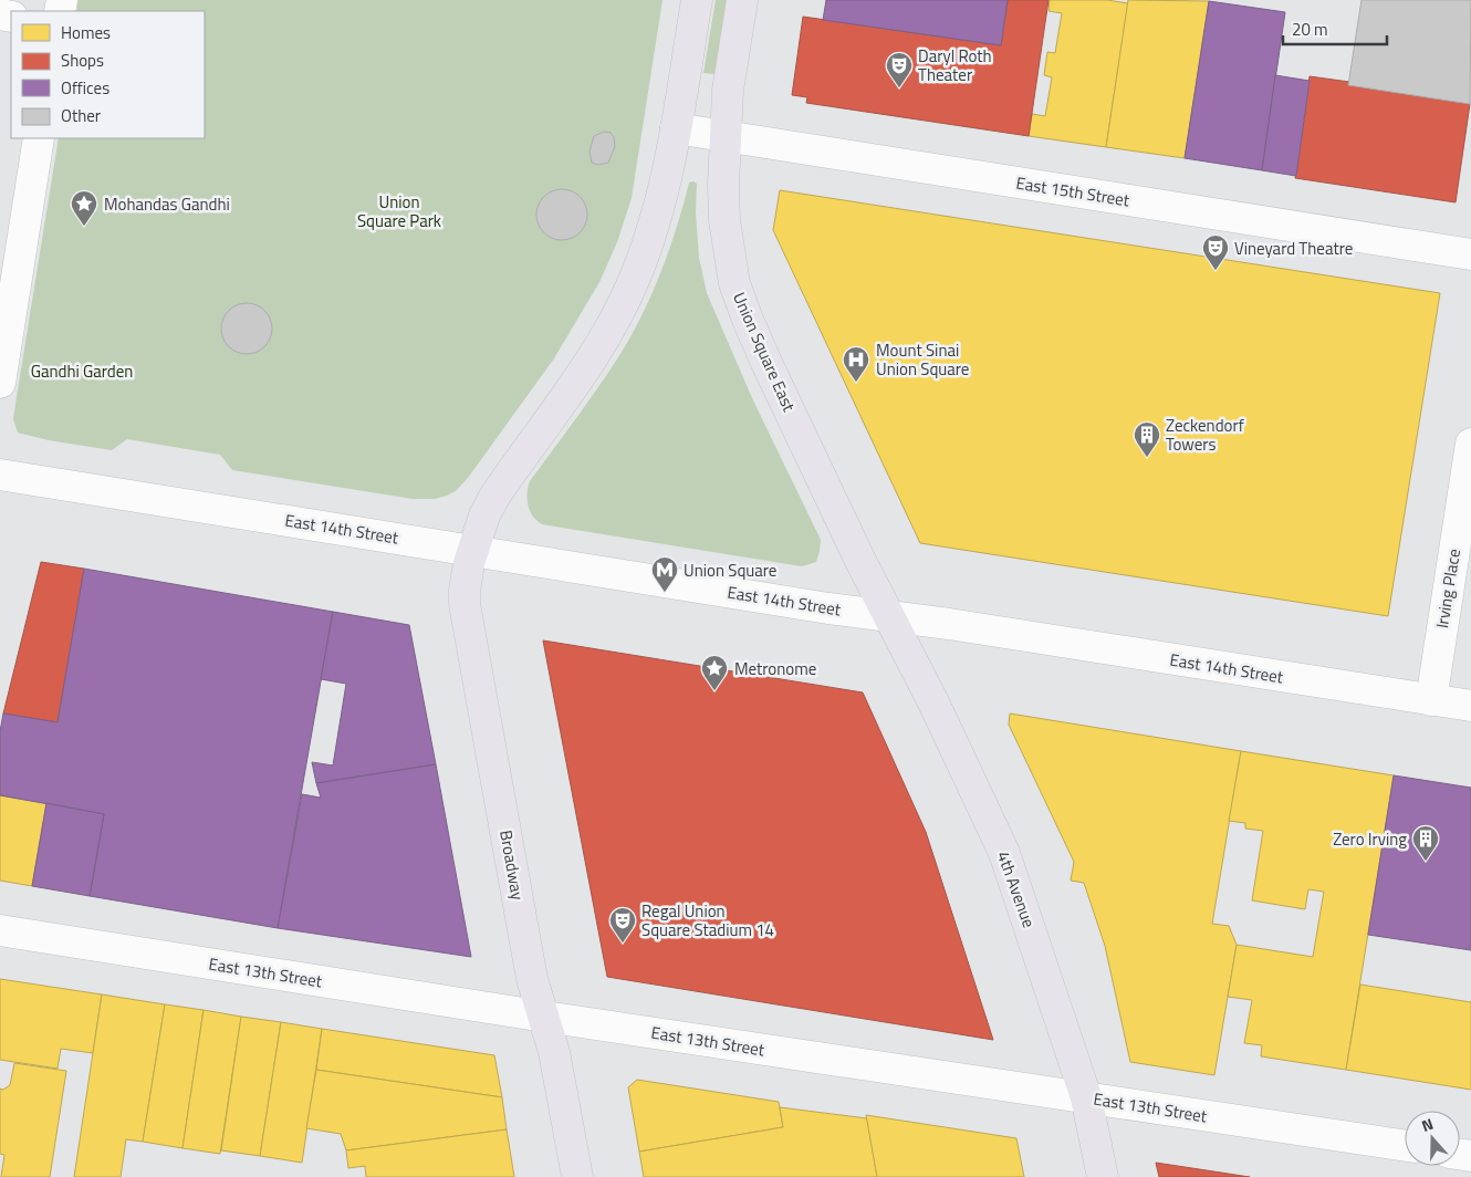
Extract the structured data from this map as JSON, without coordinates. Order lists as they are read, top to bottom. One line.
{"streets":{"main road":["Union Square East","Broadway","4th Avenue"],"street":["East 15th Street","East 14th Street","Irving Place","East 13th Street"]},"crossings":[["East 15th Street","Union Square East"],["Union Square East","East 14th Street"],["Union Square East","4th Avenue"],["East 14th Street","Irving Place"],["East 14th Street","Broadway"],["East 14th Street","4th Avenue"],["Broadway","East 13th Street"],["4th Avenue","East 13th Street"]],"parks":["Union Square Park","Gandhi Garden"],"places":{"theatre":["Daryl Roth Theater","Vineyard Theatre","Regal Union Square Stadium 14"],"place":["Mohandas Gandhi","Metronome"],"hospital":["Mount Sinai Union Square"],"building":["Zeckendorf Towers","Zero Irving"],"metro station":["Union Square"]},"legend":["Homes","Shops","Offices","Other"],"scale_bar":"20 m","north":"top"}
